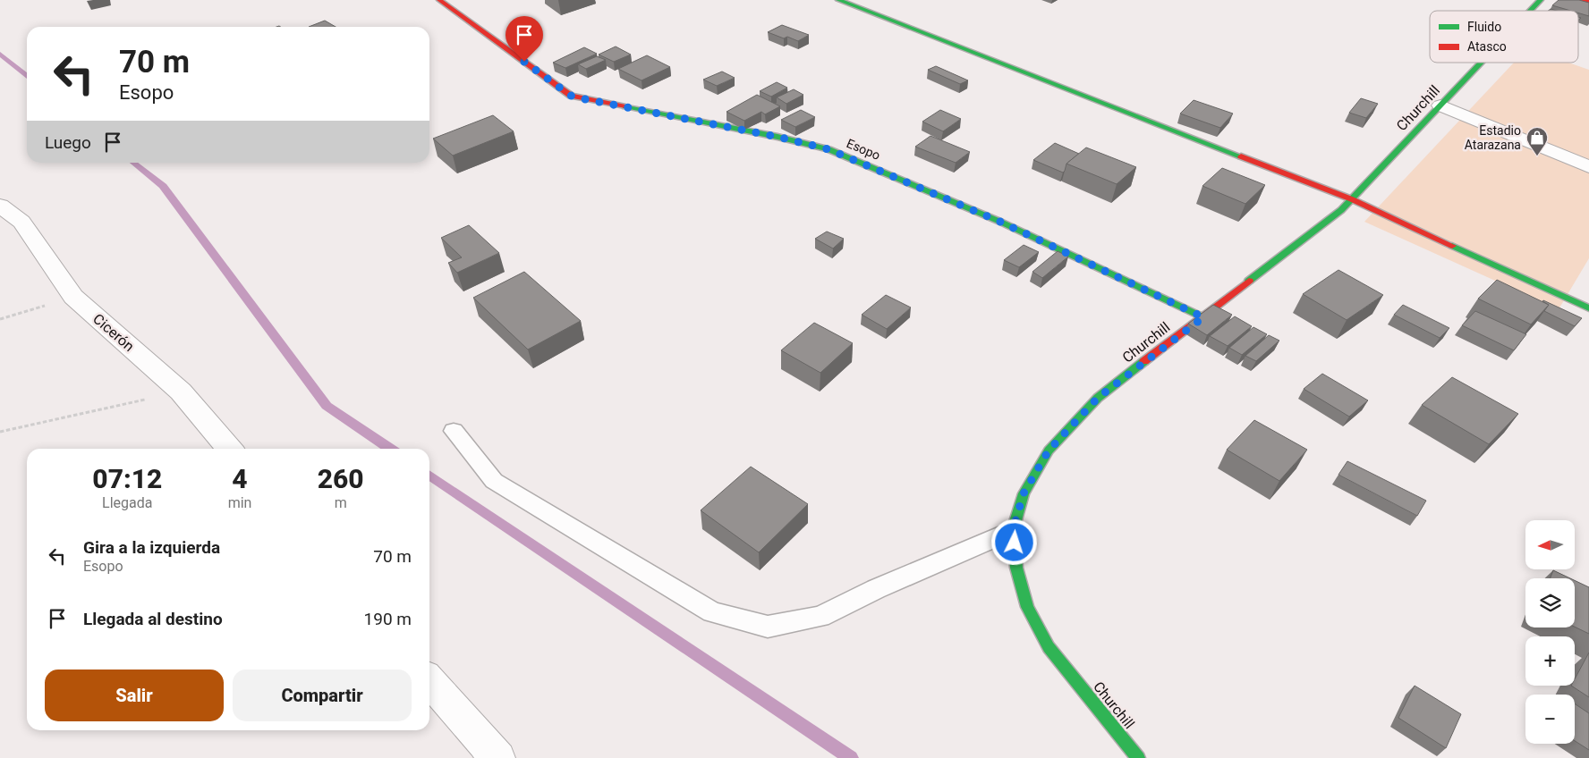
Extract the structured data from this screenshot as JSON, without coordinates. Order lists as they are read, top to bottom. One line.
{"streets":{"street":["Churchill","Esopo","Cicerón"]},"crossings":[["Churchill","Esopo"]],"places":{"shop":["Estadio Atarazana"]},"legend":["Fluido","Atasco"],"north":"left","page":{"turn":["70 m","Esopo"],"then":"Luego","eta":["07:12","Llegada","4","min","260","m"],"map_buttons":["+","−"],"list":[{"name":"Gira a la izquierda","note":"Esopo","value":"70 m"},{"name":"Llegada al destino","value":"190 m"}],"buttons":["Salir","Compartir"]}}
